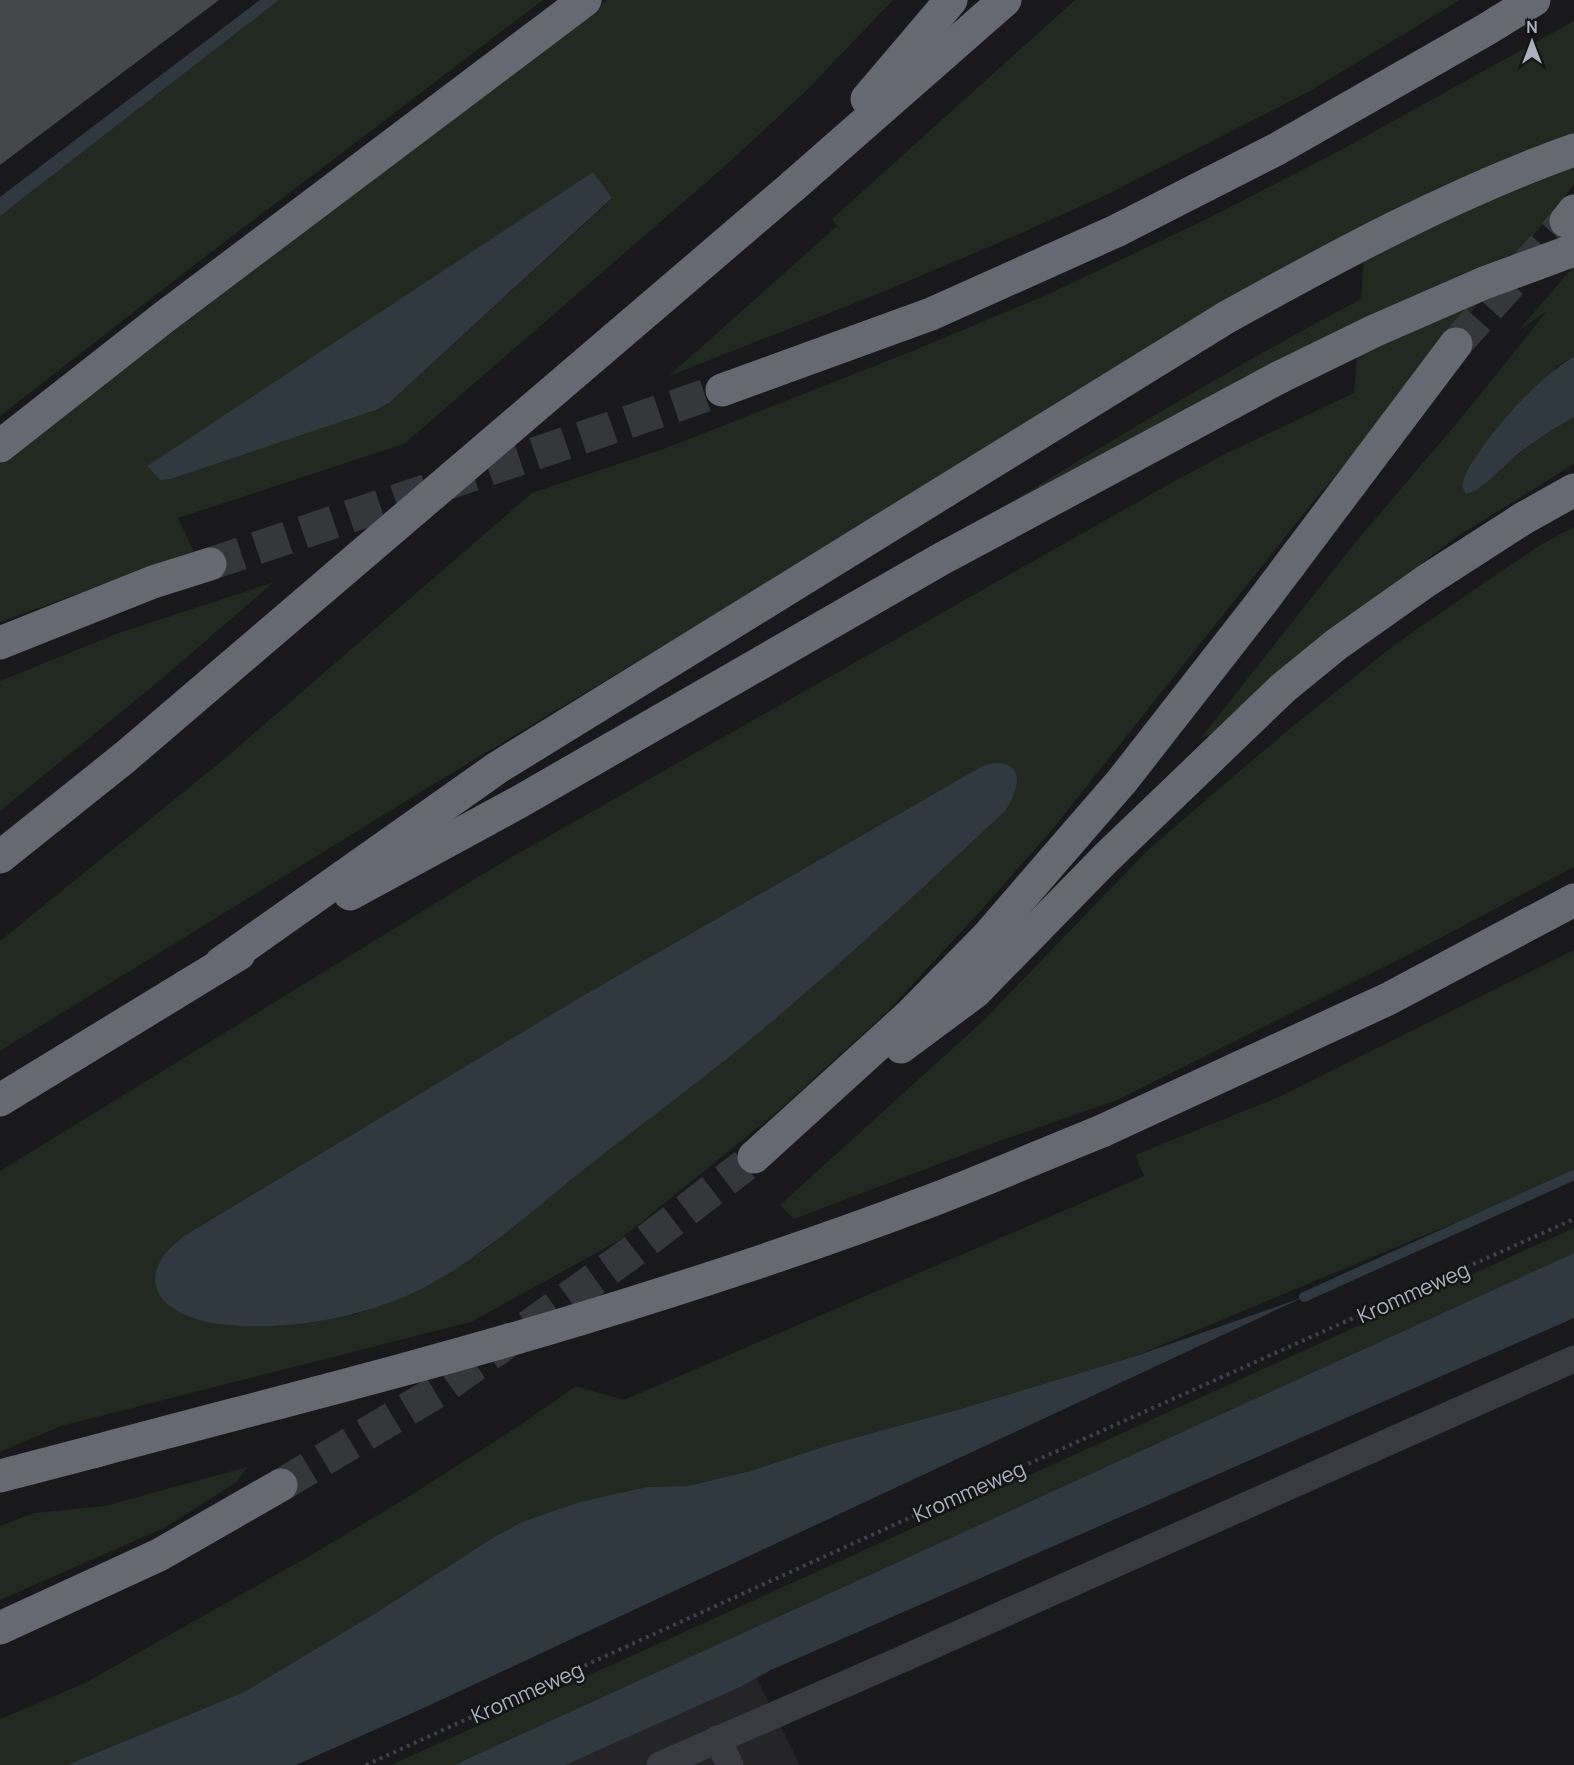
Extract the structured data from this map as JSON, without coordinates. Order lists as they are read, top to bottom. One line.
{"streets":{"path":["Krommeweg"]},"north":"top"}
